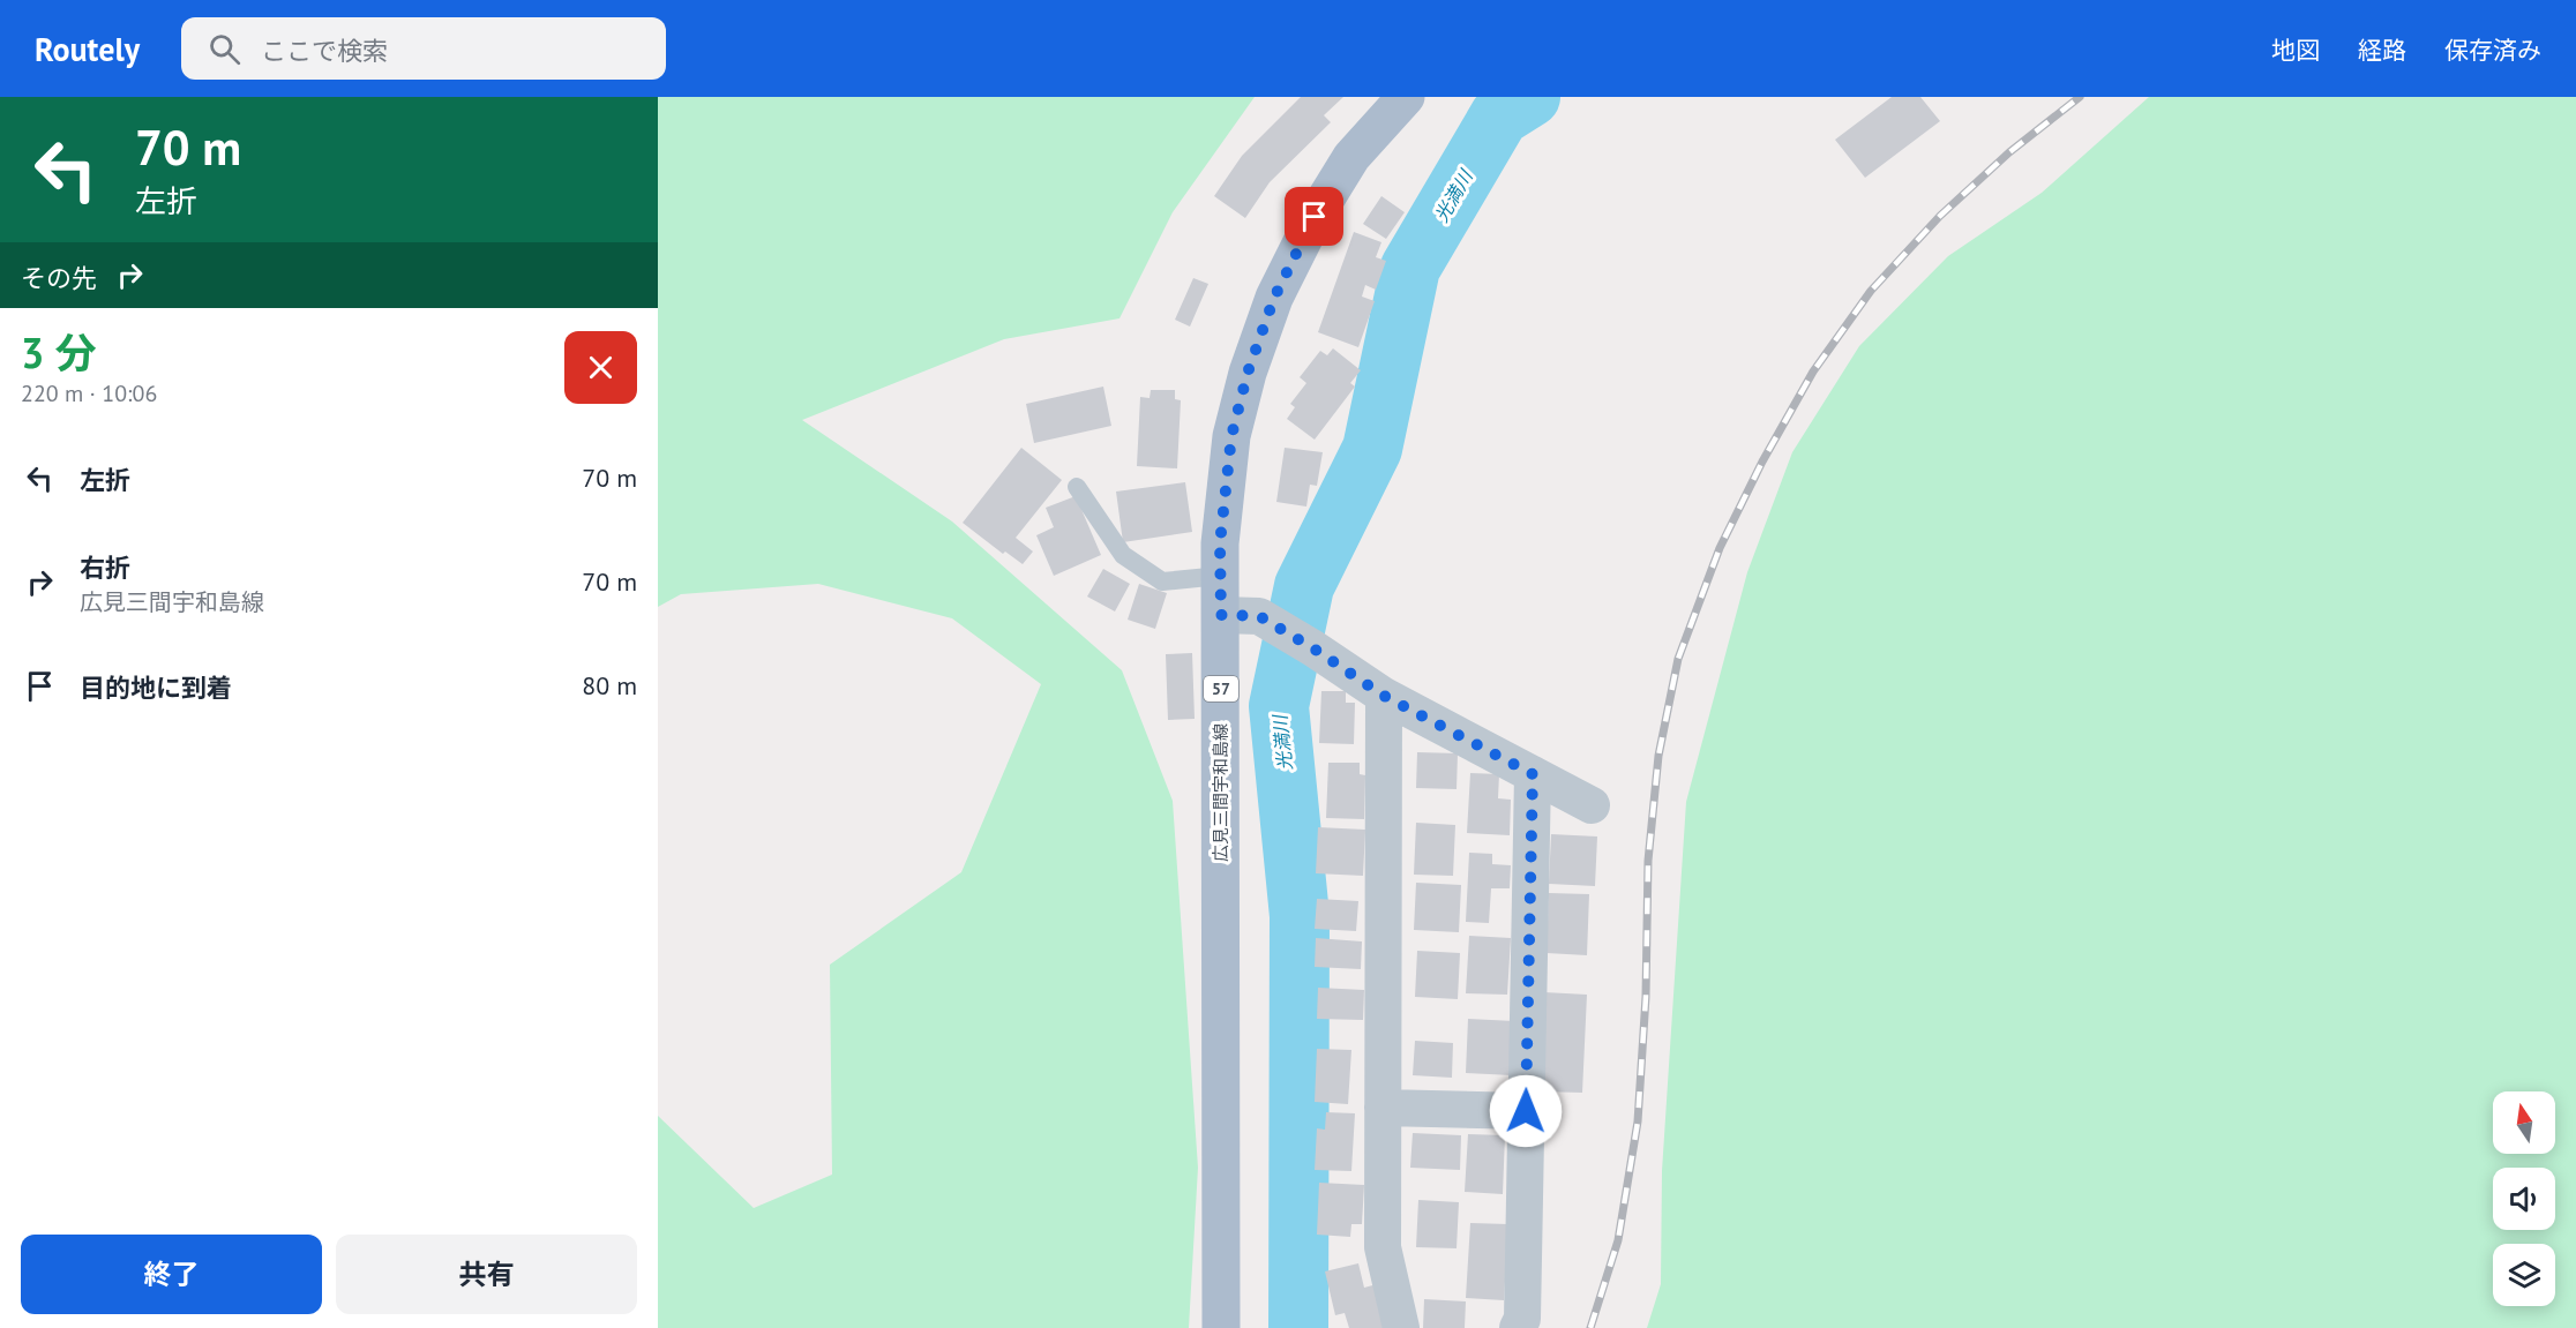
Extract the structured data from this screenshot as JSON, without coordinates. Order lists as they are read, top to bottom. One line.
{"streets":{"main road":["57","広見三間宇和島線"]},"water":["光満川"],"north":"top","page":{"header":"Routely","search":"ここで検索","nav":["地図","経路","保存済み"],"turn":["70 m","左折"],"then":"その先","heading":["3 分","220 m · 10:06"],"list":[{"name":"左折","value":"70 m"},{"name":"右折","note":"広見三間宇和島線","value":"70 m"},{"name":"目的地に到着","value":"80 m"}],"buttons":["終了","共有"]}}
